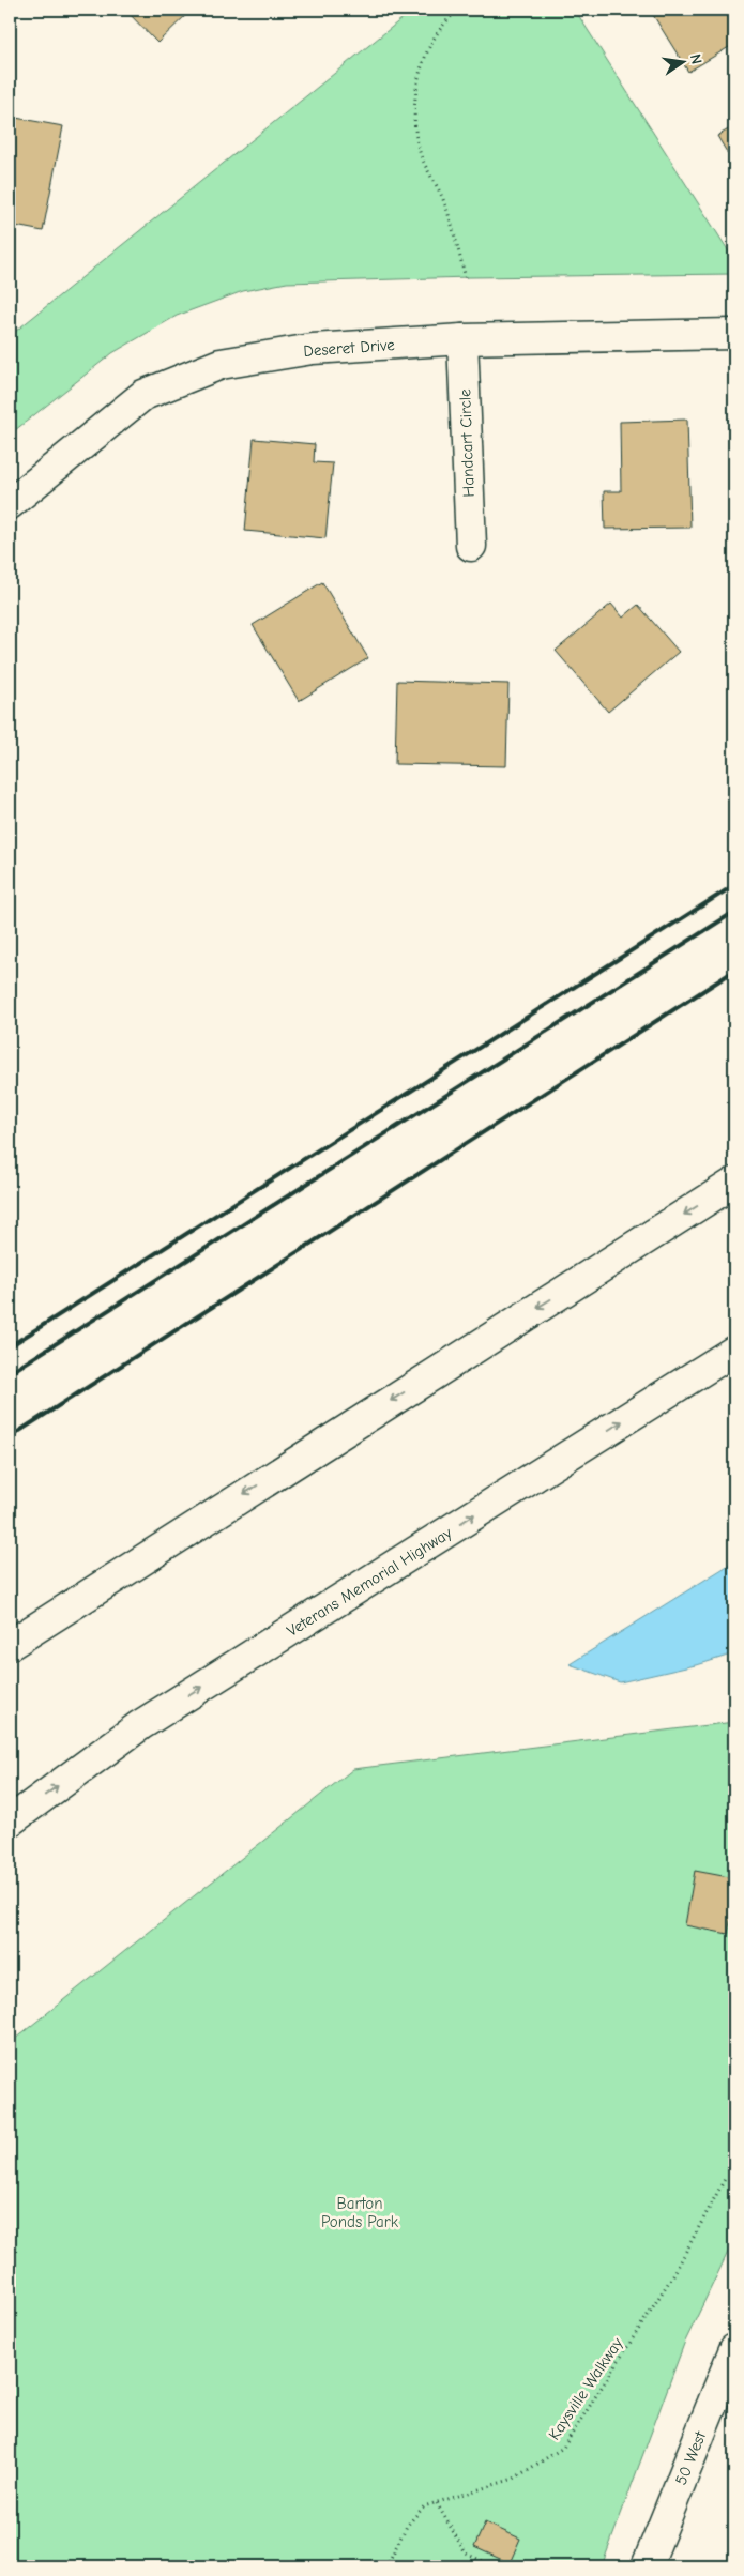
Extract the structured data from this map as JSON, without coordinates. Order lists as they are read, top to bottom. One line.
{"streets":{"main road":["Deseret Drive","Handcart Circle","Veterans Memorial Highway","50 West"],"path":["Kaysville Walkway"]},"crossings":[["Deseret Drive","Handcart Circle"]],"parks":["Barton Ponds Park"],"north":"right"}
